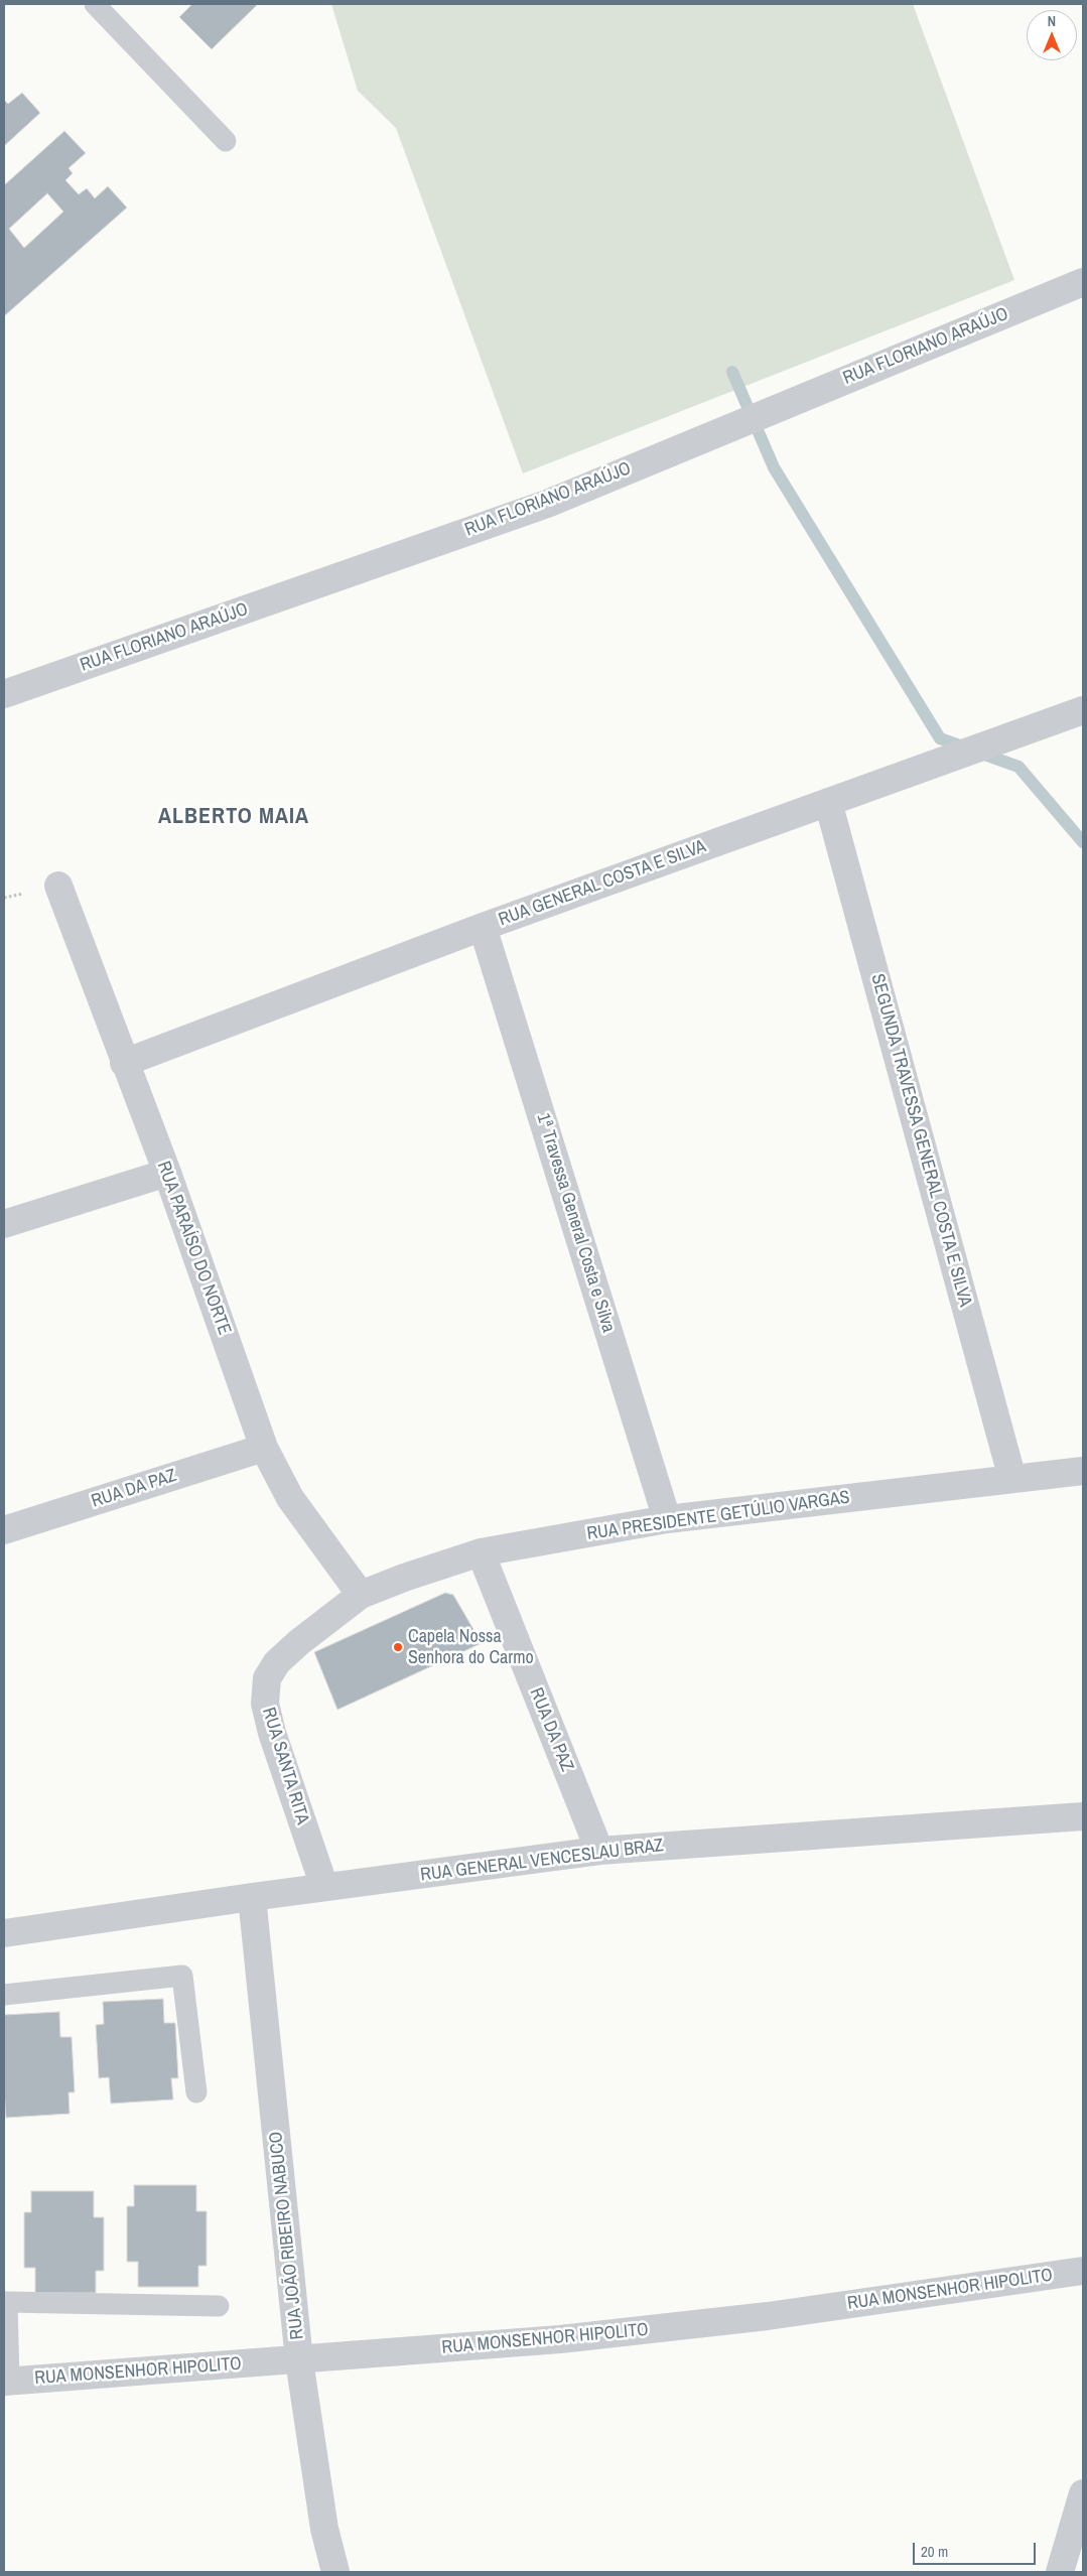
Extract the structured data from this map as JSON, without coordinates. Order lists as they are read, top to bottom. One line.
{"streets":{"street":["RUA FLORIANO ARAÚJO","RUA GENERAL COSTA E SILVA","SEGUNDA TRAVESSA GENERAL COSTA E SILVA","1ª Travessa General Costa e Silva","RUA PARAÍSO DO NORTE","RUA DA PAZ","RUA PRESIDENTE GETÚLIO VARGAS","RUA SANTA RITA","RUA GENERAL VENCESLAU BRAZ","RUA JOÃO RIBEIRO NABUCO","RUA MONSENHOR HIPOLITO"]},"crossings":[["RUA GENERAL COSTA E SILVA","SEGUNDA TRAVESSA GENERAL COSTA E SILVA"],["RUA GENERAL COSTA E SILVA","1ª Travessa General Costa e Silva"],["RUA GENERAL COSTA E SILVA","RUA PARAÍSO DO NORTE"],["SEGUNDA TRAVESSA GENERAL COSTA E SILVA","RUA PRESIDENTE GETÚLIO VARGAS"],["1ª Travessa General Costa e Silva","RUA PRESIDENTE GETÚLIO VARGAS"],["RUA PARAÍSO DO NORTE","RUA DA PAZ"],["RUA PARAÍSO DO NORTE","RUA PRESIDENTE GETÚLIO VARGAS"],["RUA PARAÍSO DO NORTE","RUA SANTA RITA"],["RUA DA PAZ","RUA PRESIDENTE GETÚLIO VARGAS"],["RUA DA PAZ","RUA GENERAL VENCESLAU BRAZ"],["RUA PRESIDENTE GETÚLIO VARGAS","RUA SANTA RITA"],["RUA SANTA RITA","RUA GENERAL VENCESLAU BRAZ"],["RUA GENERAL VENCESLAU BRAZ","RUA JOÃO RIBEIRO NABUCO"],["RUA JOÃO RIBEIRO NABUCO","RUA MONSENHOR HIPOLITO"]],"districts":["ALBERTO MAIA"],"places":["Capela Nossa Senhora do Carmo"],"scale_bar":"20 m","north":"top"}
